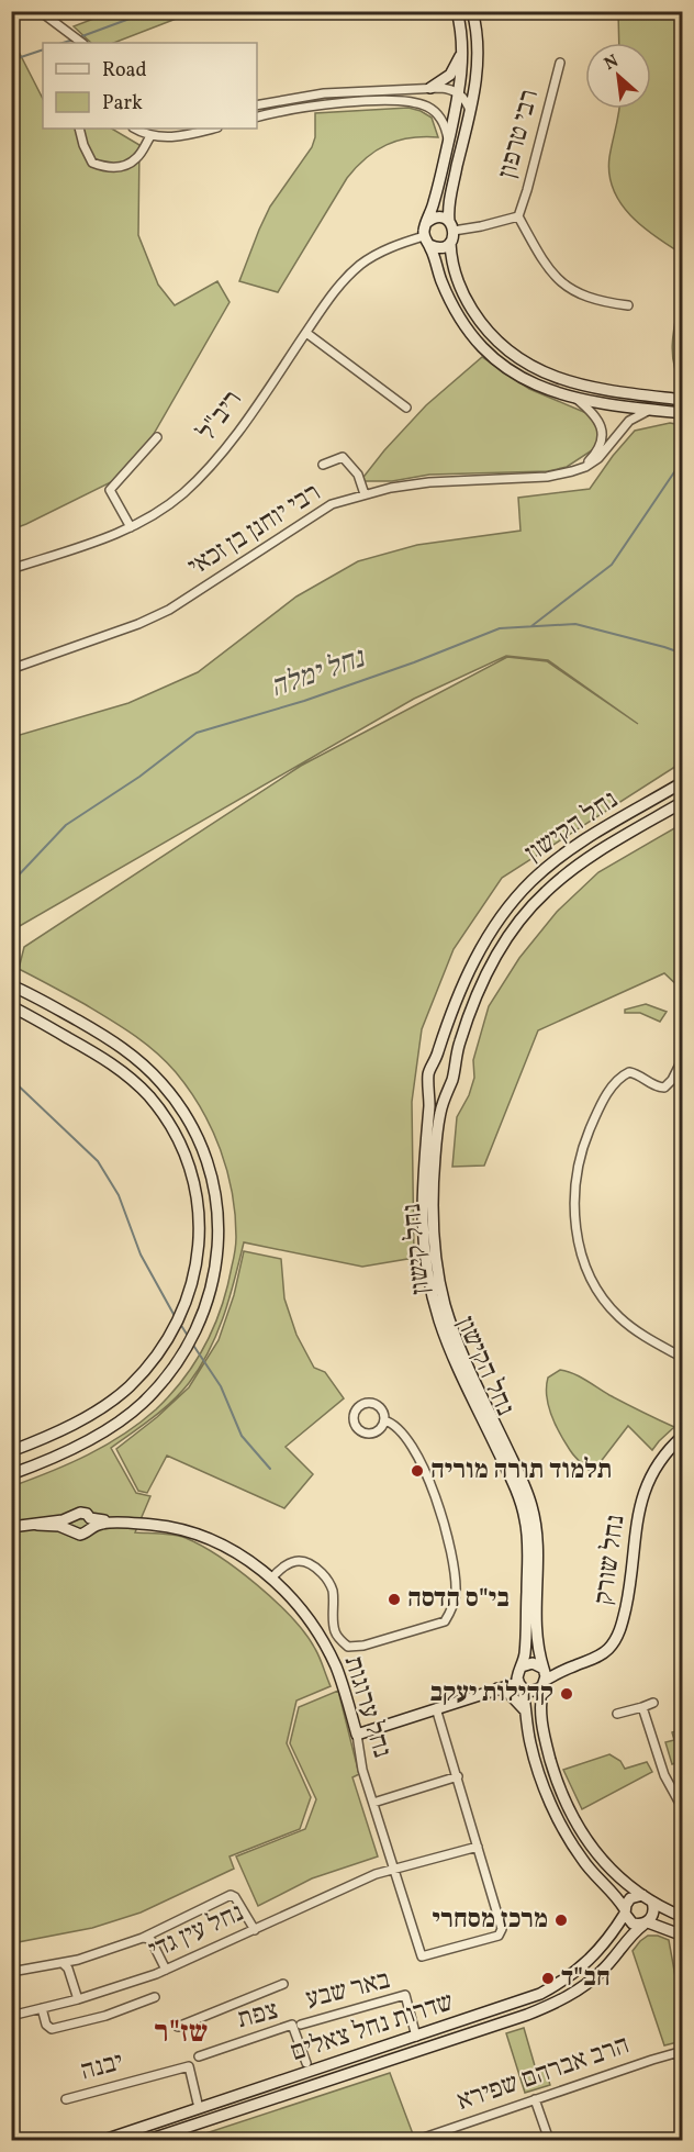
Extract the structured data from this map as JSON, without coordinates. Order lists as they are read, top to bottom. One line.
{"streets":{"main road":["נחל הקישון","נחל קישון","נחל שורק","נחל ערוגות","שדרות נחל צאלים"],"street":["רבי טרפון","ריב\"ל","רבי יוחנן בן זכאי","נחל עין גדי","באר שבע","צפת","יבנה","הרב אברהם שפירא"]},"crossings":[["נחל הקישון","נחל קישון"],["נחל הקישון","נחל שורק"],["נחל קישון","נחל שורק"],["נחל ערוגות","נחל עין גדי"],["באר שבע","שדרות נחל צאלים"],["שדרות נחל צאלים","יבנה"]],"districts":["שז\"ר"],"water":["נחל ימלה"],"places":["תלמוד תורה מוריה","בי\"ס הדסה","קהילות יעקב","מרכז מסחרי","חב\"ד"],"legend":["Road","Park"],"north":"top left"}
